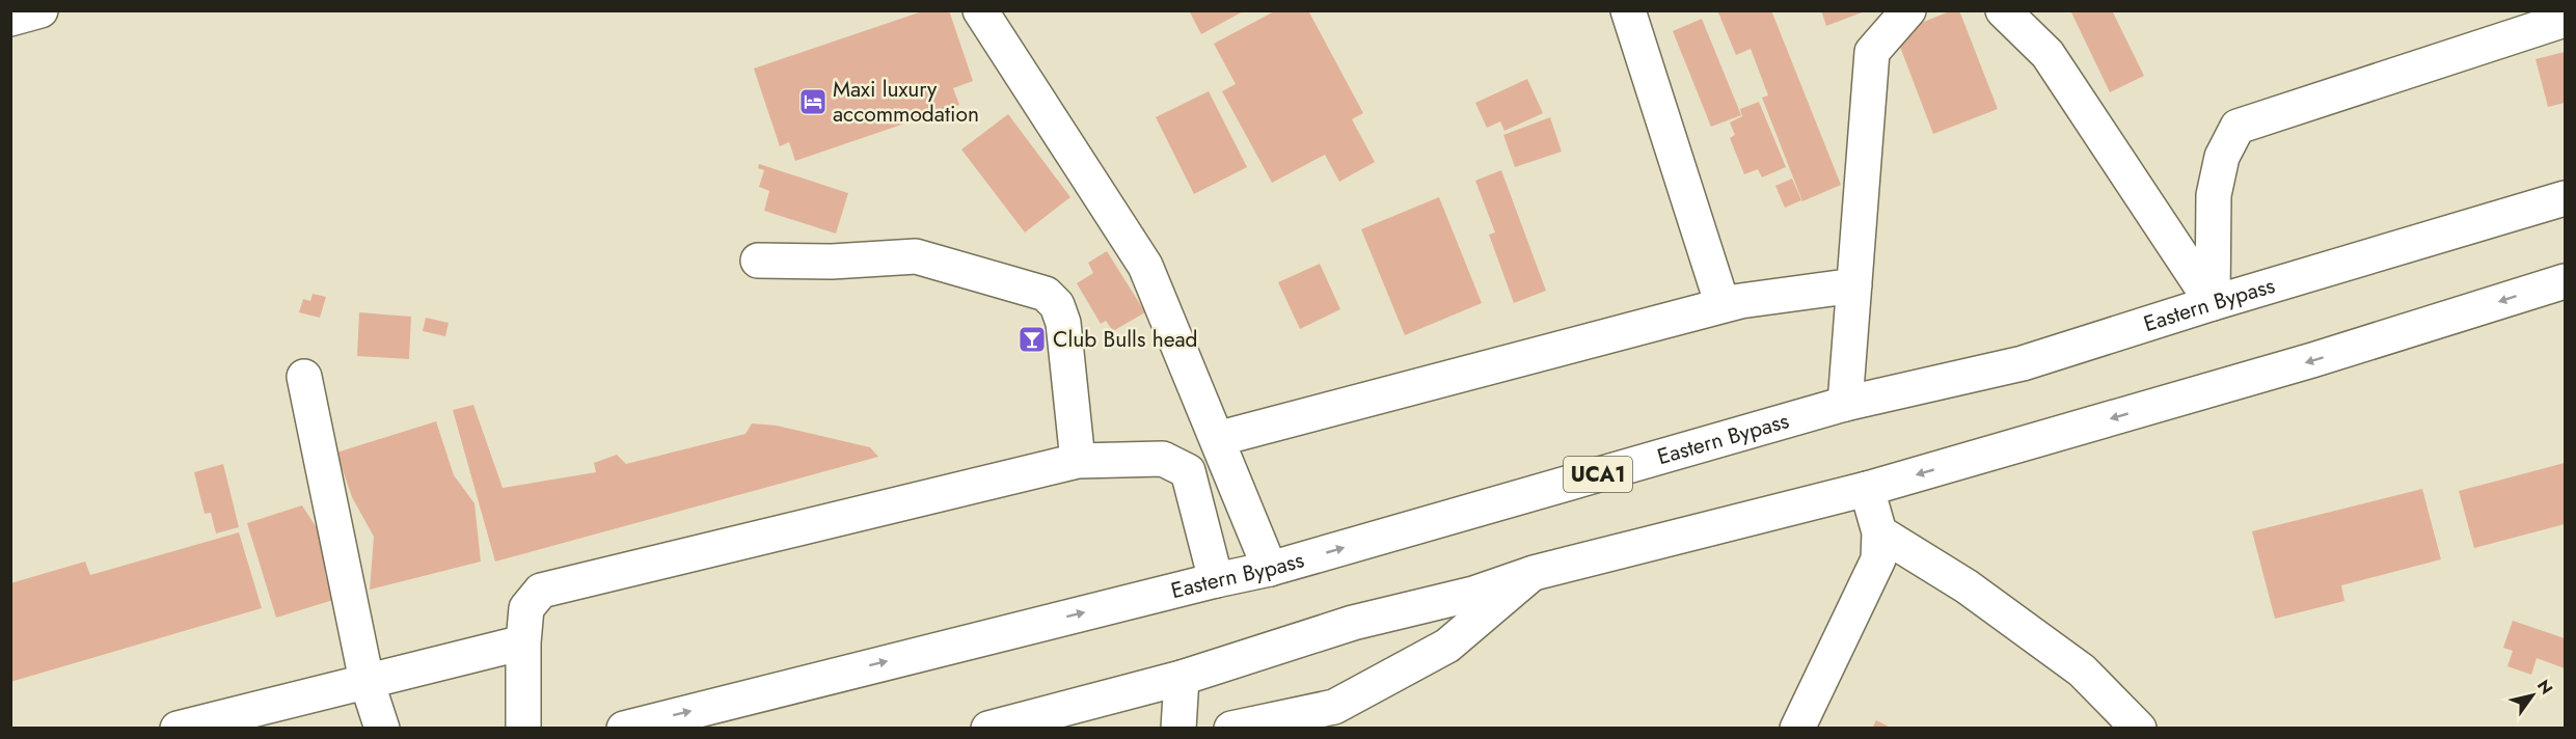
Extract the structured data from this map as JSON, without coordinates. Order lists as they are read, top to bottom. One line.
{"streets":{"main road":["Eastern Bypass","UCA1"]},"places":{"hotel":["Maxi luxury accommodation"],"bar":["Club Bulls head"]},"north":"top right"}
